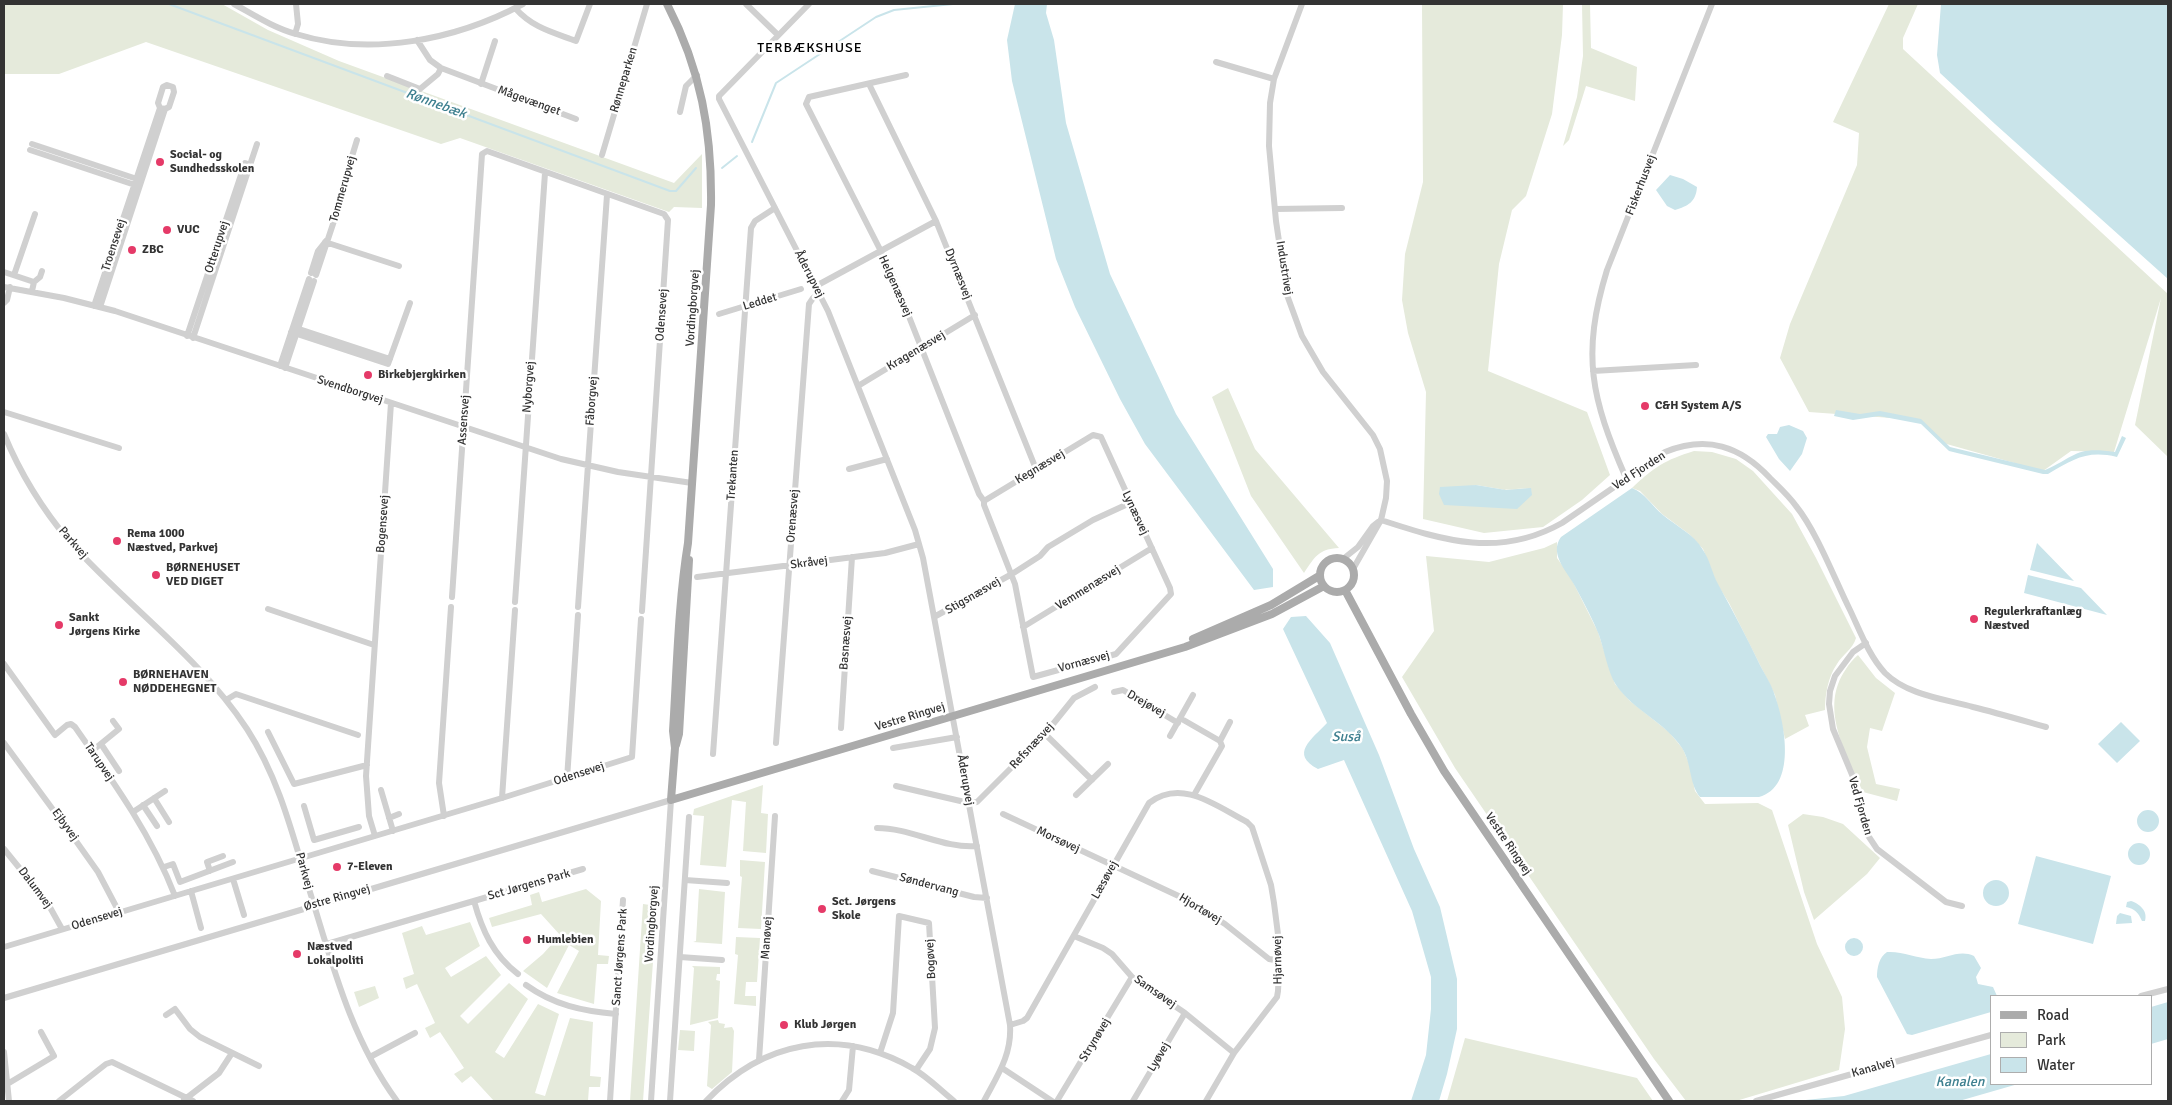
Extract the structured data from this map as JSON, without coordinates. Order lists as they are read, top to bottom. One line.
{"streets":{"main road":["Vordingborgvej","Vestre Ringvej"],"street":["Rønneparken","Mågevænget","Fiskerhusvej","Tommerupvej","Troensevej","Otterupvej","Industrivej","Åderupvej","Dyrnæsvej","Helgenæsvej","Leddet","Odensevej","Kragenæsvej","Nyborgvej","Svendborgvej","Fåborgvej","Assensvej","Kegnæsvej","Ved Fjorden","Trekanten","Lynæsvej","Orenæsvej","Bogensevej","Parkvej","Skråvej","Vemmenæsvej","Stigsnæsvej","Basnæsvej","Vornæsvej","Drejøvej","Refsnæsvej","Tarupvej","Ejbyvej","Morsøvej","Læsøvej","Sct Jørgens Park","Søndervang","Dalumvej","Østre Ringvej","Hjortøvej","Manøvej","Sanct Jørgens Park","Bogøvej","Hjarnøvej","Samsøvej","Strynøvej","Lyøvej","Kanalvej"]},"crossings":[["Fiskerhusvej","Ved Fjorden"],["Tommerupvej","Svendborgvej"],["Troensevej","Svendborgvej"],["Otterupvej","Svendborgvej"],["Industrivej","Ved Fjorden"],["Industrivej","Vestre Ringvej"],["Åderupvej","Kragenæsvej"],["Åderupvej","Trekanten"],["Åderupvej","Orenæsvej"],["Åderupvej","Skråvej"],["Åderupvej","Stigsnæsvej"],["Åderupvej","Vestre Ringvej"],["Åderupvej","Refsnæsvej"],["Åderupvej","Læsøvej"],["Åderupvej","Søndervang"],["Dyrnæsvej","Helgenæsvej"],["Dyrnæsvej","Kragenæsvej"],["Dyrnæsvej","Kegnæsvej"],["Helgenæsvej","Kragenæsvej"],["Helgenæsvej","Kegnæsvej"],["Helgenæsvej","Vemmenæsvej"],["Helgenæsvej","Stigsnæsvej"],["Helgenæsvej","Vornæsvej"],["Leddet","Trekanten"],["Vordingborgvej","Svendborgvej"],["Vordingborgvej","Vestre Ringvej"],["Vordingborgvej","Østre Ringvej"],["Odensevej","Nyborgvej"],["Odensevej","Svendborgvej"],["Odensevej","Fåborgvej"],["Odensevej","Assensvej"],["Odensevej","Bogensevej"],["Odensevej","Parkvej"],["Odensevej","Tarupvej"],["Odensevej","Ejbyvej"],["Odensevej","Dalumvej"],["Nyborgvej","Svendborgvej"],["Svendborgvej","Fåborgvej"],["Svendborgvej","Assensvej"],["Svendborgvej","Bogensevej"],["Kegnæsvej","Lynæsvej"],["Trekanten","Skråvej"],["Lynæsvej","Vemmenæsvej"],["Lynæsvej","Vornæsvej"],["Orenæsvej","Skråvej"],["Parkvej","Sct Jørgens Park"],["Parkvej","Østre Ringvej"],["Skråvej","Basnæsvej"],["Vestre Ringvej","Østre Ringvej"],["Morsøvej","Læsøvej"],["Morsøvej","Hjortøvej"],["Læsøvej","Hjortøvej"],["Læsøvej","Hjarnøvej"],["Læsøvej","Samsøvej"],["Hjortøvej","Hjarnøvej"],["Hjarnøvej","Samsøvej"],["Samsøvej","Strynøvej"],["Samsøvej","Lyøvej"]],"districts":["TERBÆKSHUSE"],"water":["Rønnebæk","Suså","Kanalen"],"places":["Social- og Sundhedsskolen","VUC","ZBC","Birkebjergkirken","C&H System A/S","Rema 1000 Næstved, Parkvej","BØRNEHUSET VED DIGET","Regulerkraftanlæg Næstved","Sankt Jørgens Kirke","BØRNEHAVEN NØDDEHEGNET","7-Eleven","Sct. Jørgens Skole","Humlebien","Næstved Lokalpoliti","Klub Jørgen"],"legend":["Road","Park","Water"]}
